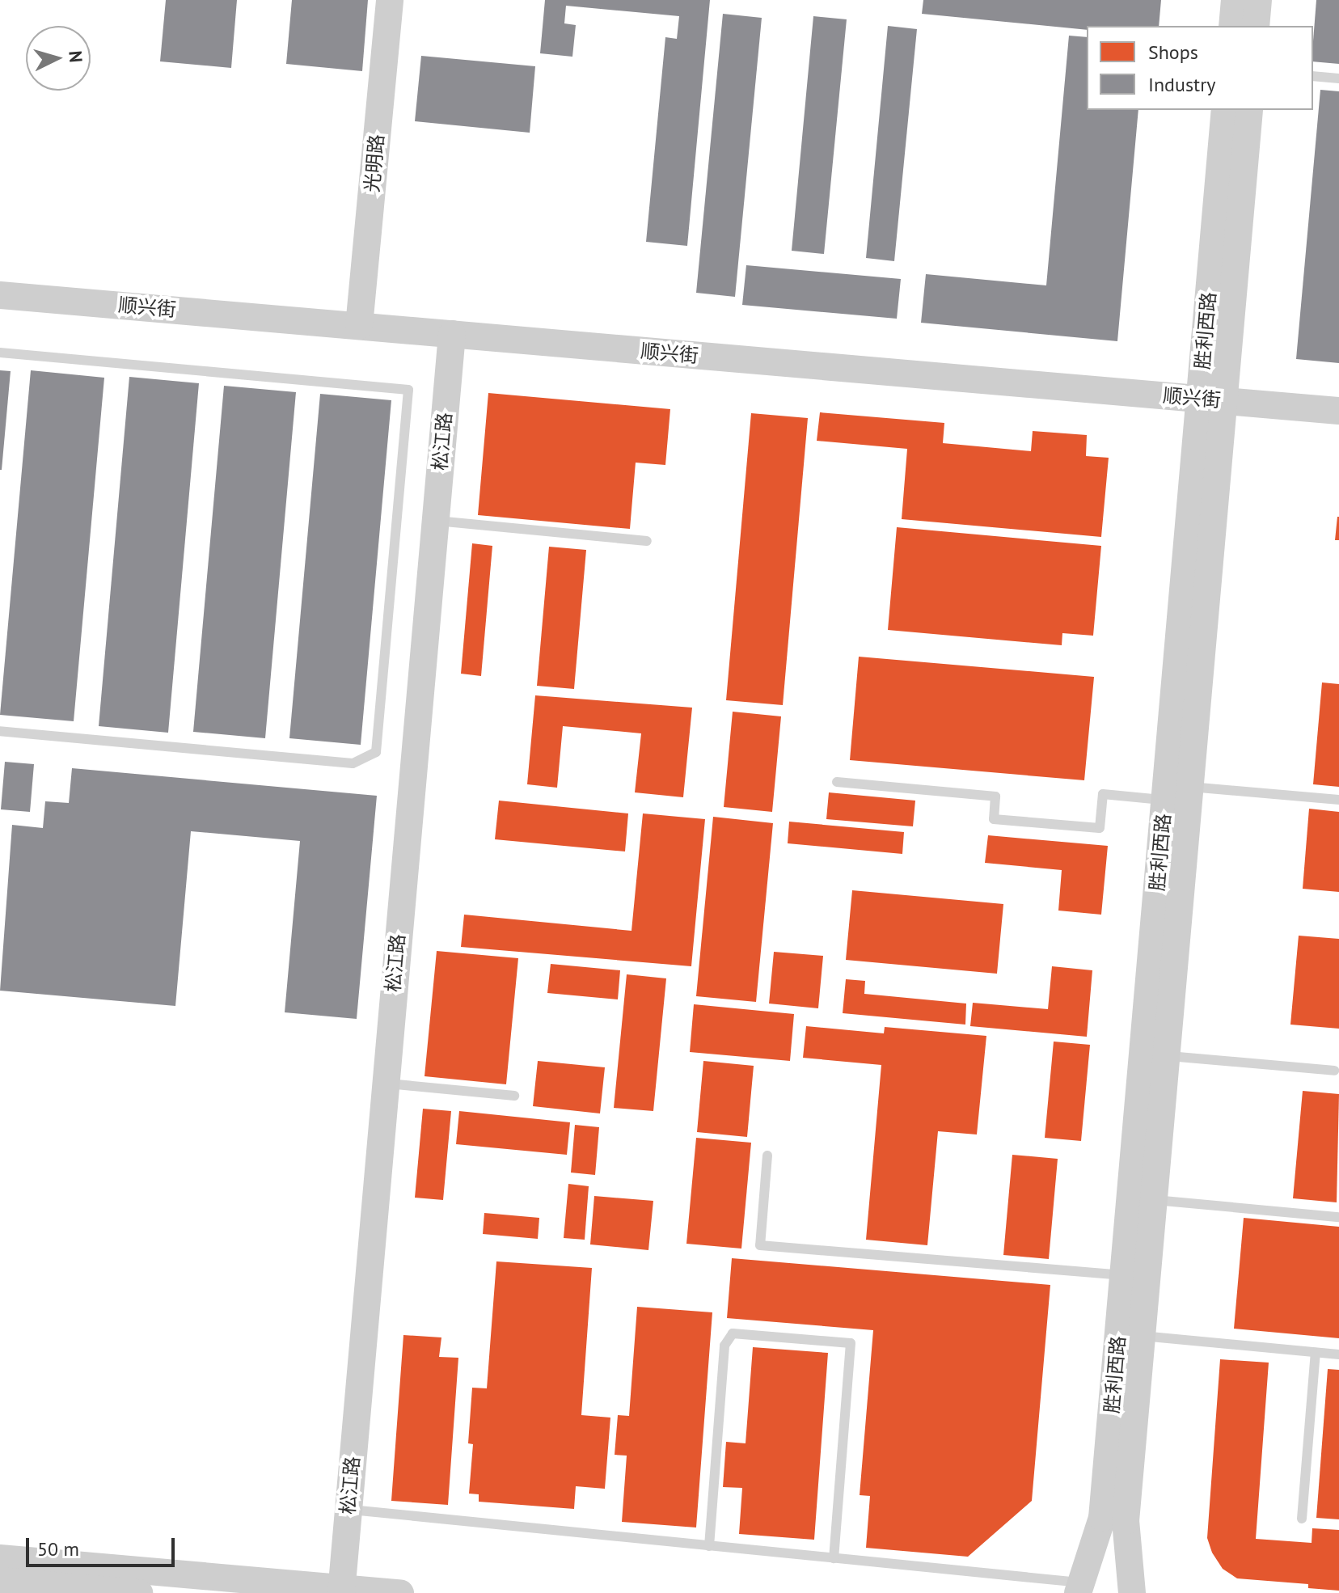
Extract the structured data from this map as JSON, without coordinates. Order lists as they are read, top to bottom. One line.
{"streets":{"main road":["光明路","顺兴街","胜利西路","松江路"]},"crossings":[["光明路","顺兴街"],["顺兴街","胜利西路"],["顺兴街","松江路"]],"legend":["Shops","Industry"],"scale_bar":"50 m","north":"right"}
